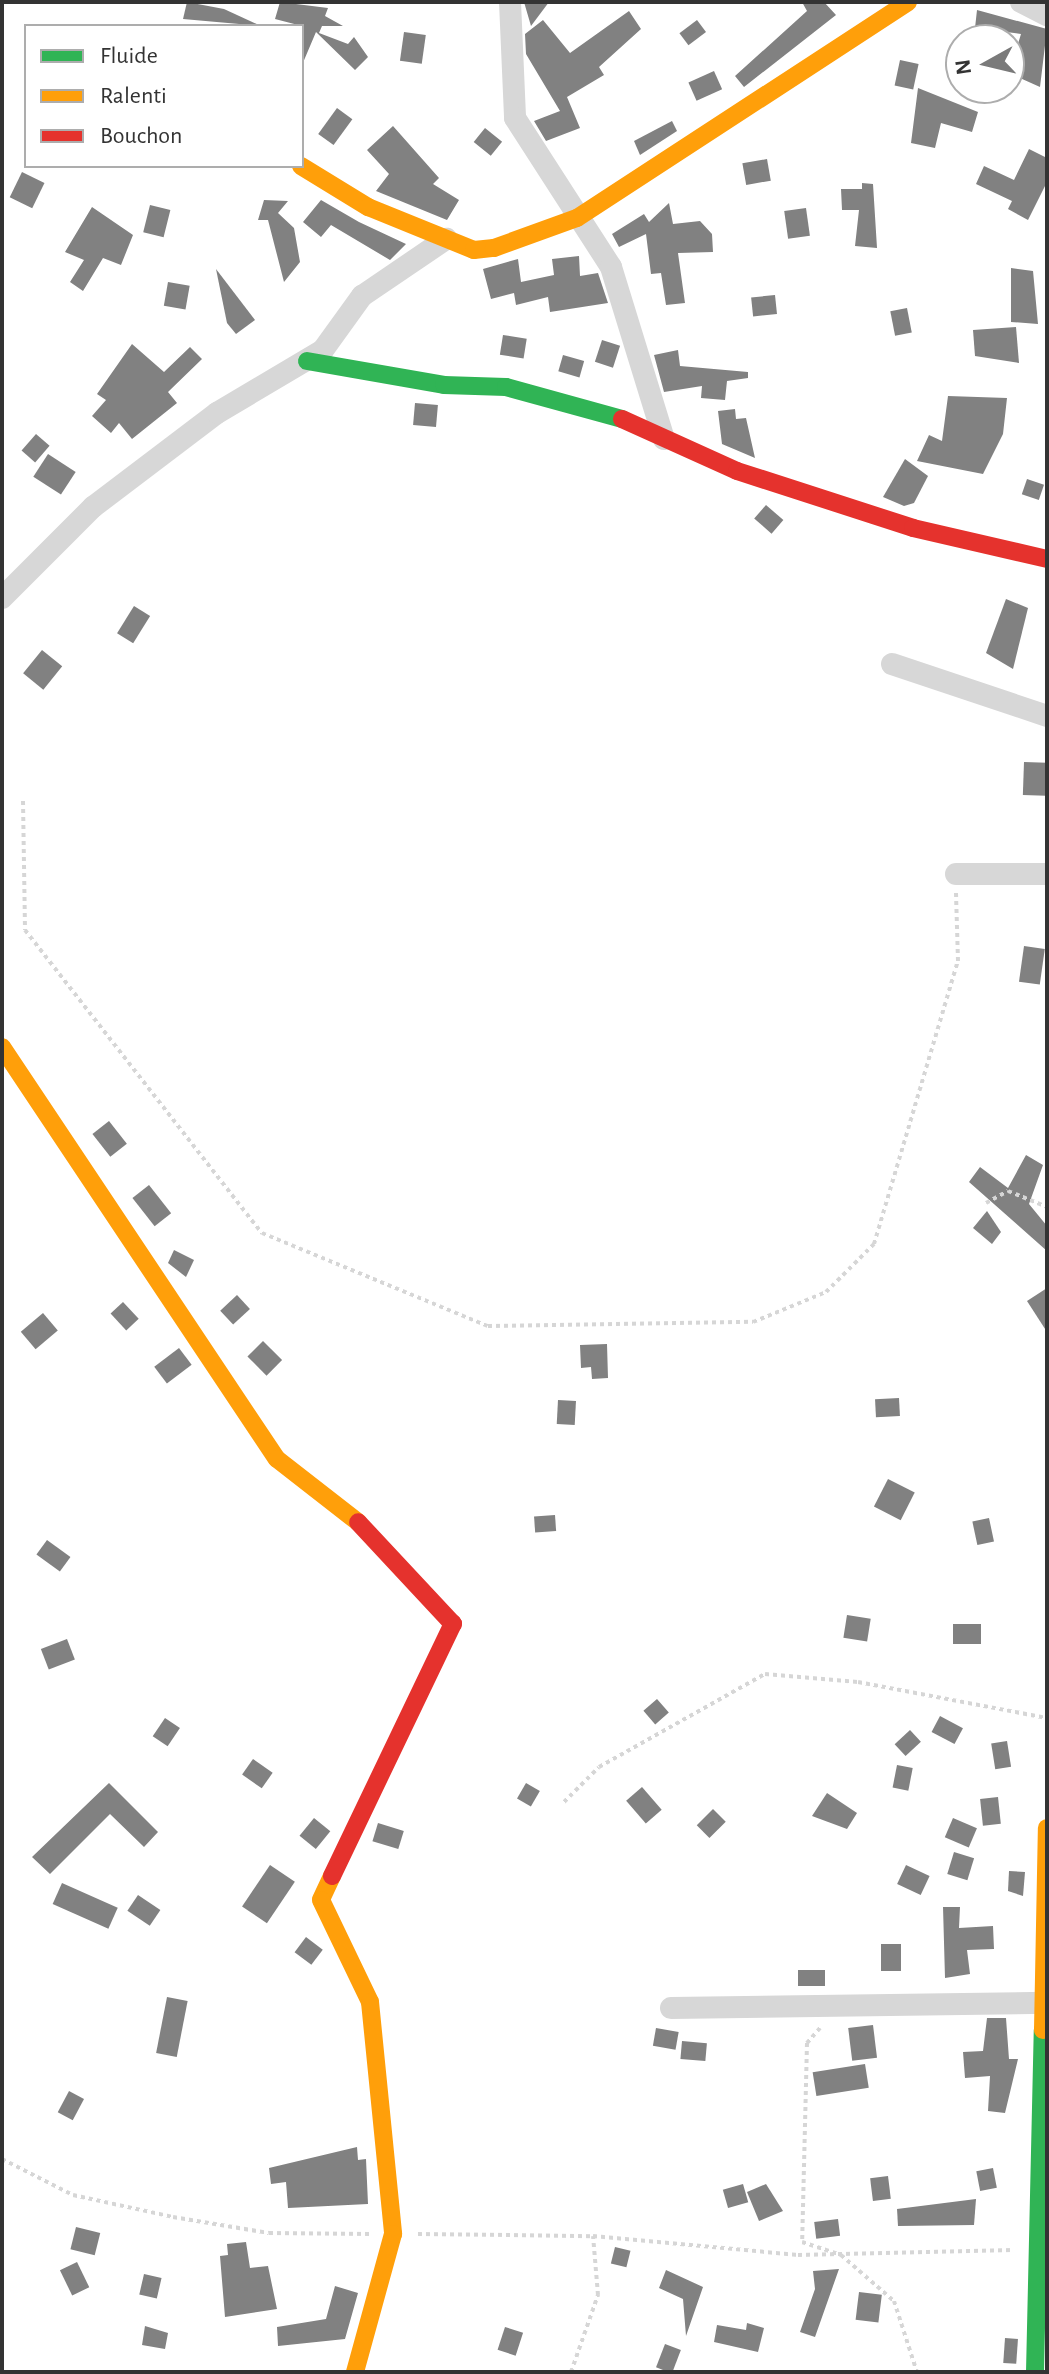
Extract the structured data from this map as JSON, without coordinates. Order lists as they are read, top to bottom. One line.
{"legend":["Fluide","Ralenti","Bouchon"],"north":"left"}
